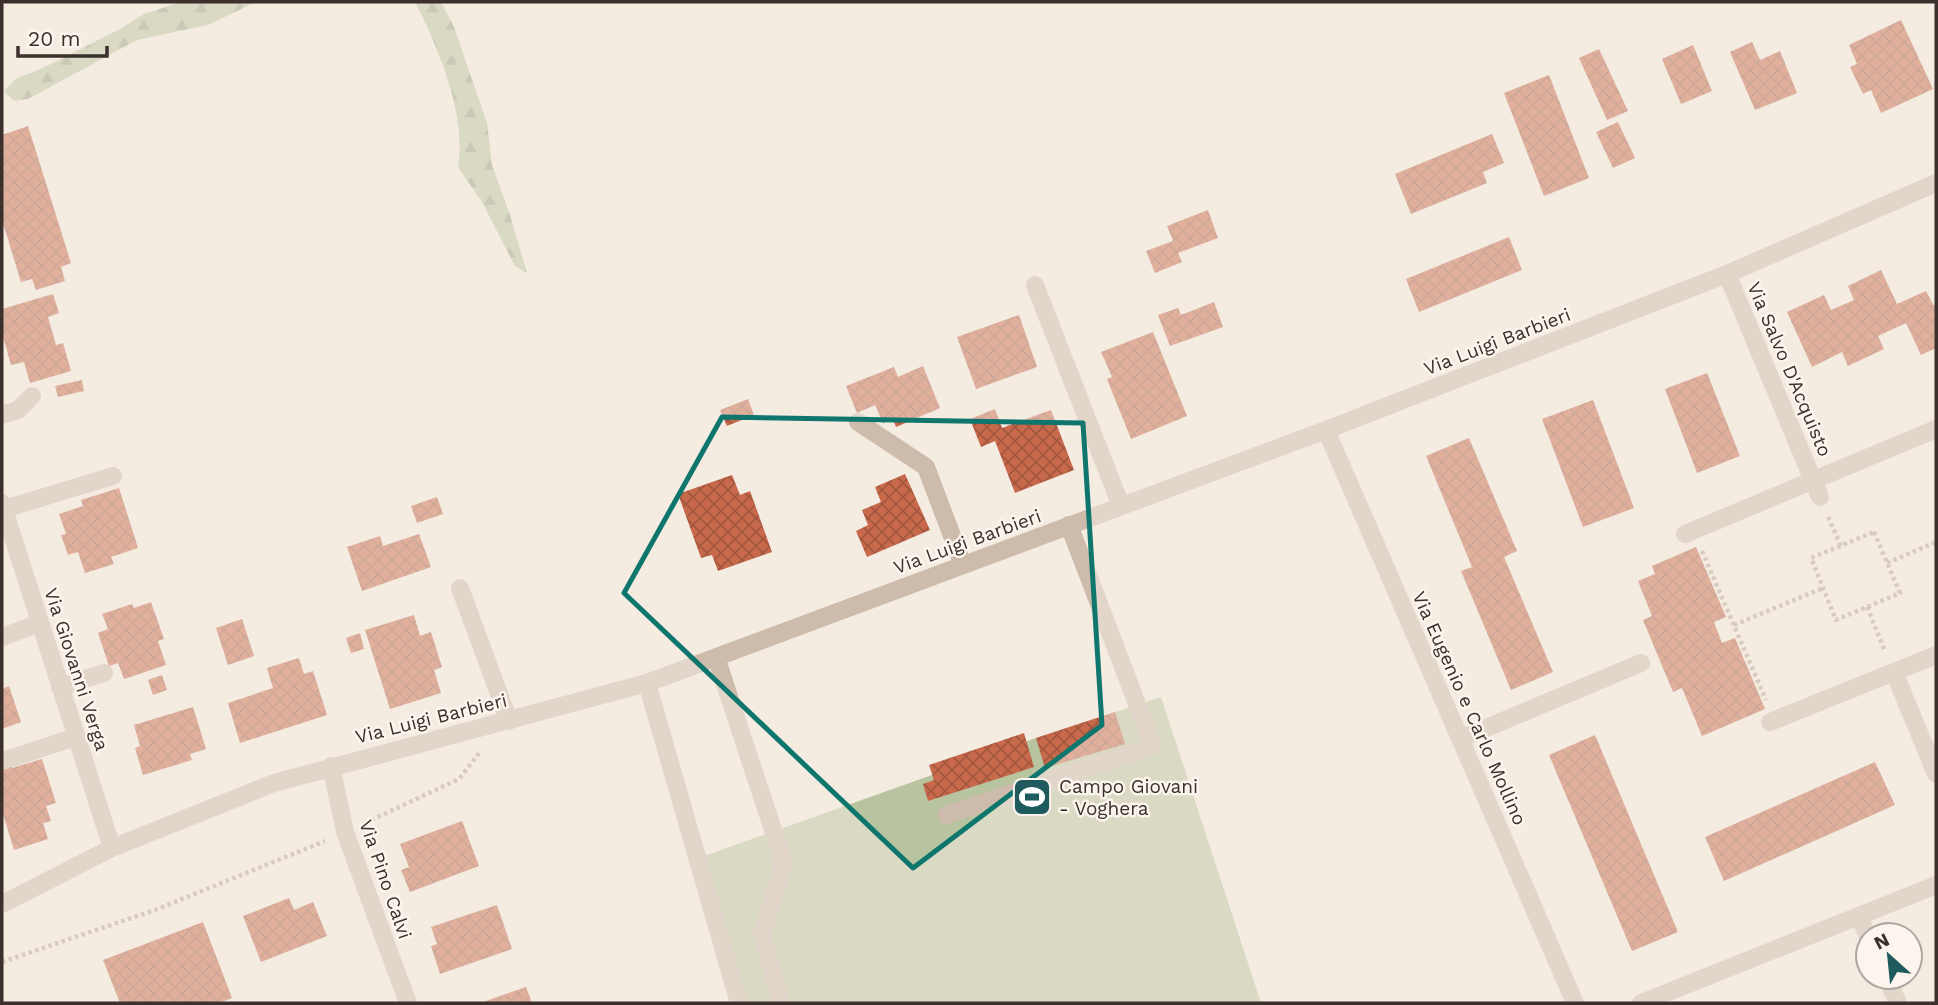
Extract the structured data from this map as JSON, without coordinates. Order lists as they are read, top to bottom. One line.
{"streets":{"street":["Via Luigi Barbieri","Via Salvo D'Acquisto","Via Giovanni Verga","Via Eugenio e Carlo Mollino","Via Pino Calvi"]},"crossings":[["Via Luigi Barbieri","Via Salvo D'Acquisto"],["Via Luigi Barbieri","Via Giovanni Verga"],["Via Luigi Barbieri","Via Eugenio e Carlo Mollino"],["Via Luigi Barbieri","Via Pino Calvi"]],"places":{"sports":["Campo Giovani - Voghera"]},"scale_bar":"20 m","north":"top left"}
